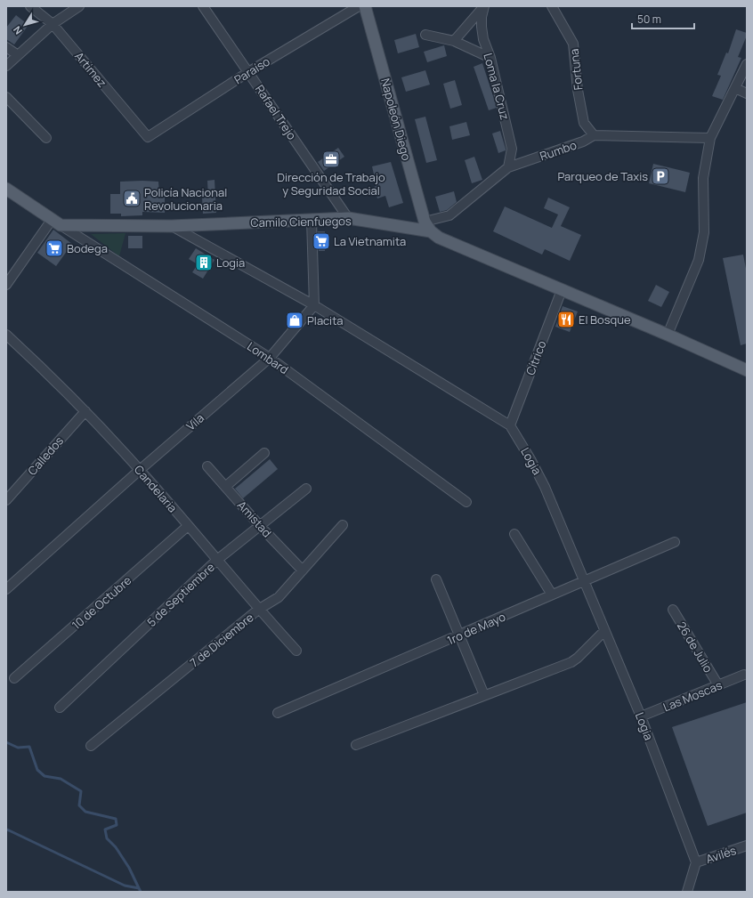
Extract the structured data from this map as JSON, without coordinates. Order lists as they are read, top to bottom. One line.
{"streets":{"main road":["Napoleón Diego","Camilo Cienfuegos"],"street":["Artímez","Fortuna","Paraíso","Loma la Cruz","Rafael Trejo","Rumbo","Lombard","Cítrico","Vila","Calledos","Logia","Candelaria","Amistad","5 de Septiembre","10 de Octubre","1ro de Mayo","7 de Diciembre","26 de Julio","Las Moscas","Avilés"]},"crossings":[["Artímez","Paraíso"],["Fortuna","Rumbo"],["Paraíso","Rafael Trejo"],["Loma la Cruz","Rumbo"],["Rafael Trejo","Camilo Cienfuegos"],["Napoleón Diego","Rumbo"],["Napoleón Diego","Camilo Cienfuegos"],["Camilo Cienfuegos","Lombard"],["Camilo Cienfuegos","Cítrico"],["Camilo Cienfuegos","Logia"],["Lombard","Vila"],["Cítrico","Logia"],["Vila","Logia"],["Vila","Candelaria"],["Calledos","Candelaria"],["Logia","1ro de Mayo"],["Logia","Las Moscas"],["Logia","Avilés"],["Candelaria","5 de Septiembre"],["Candelaria","10 de Octubre"],["Candelaria","7 de Diciembre"],["Amistad","5 de Septiembre"],["Amistad","7 de Diciembre"],["26 de Julio","Las Moscas"]],"places":{"office":["Dirección de Trabajo y Seguridad Social"],"parking":["Parqueo de Taxis"],"public building":["Policía Nacional Revolucionaria"],"supermarket":["La Vietnamita","Bodega"],"building":["Logia"],"restaurant":["El Bosque"],"shop":["Placita"]},"scale_bar":"50 m","north":"bottom left"}
